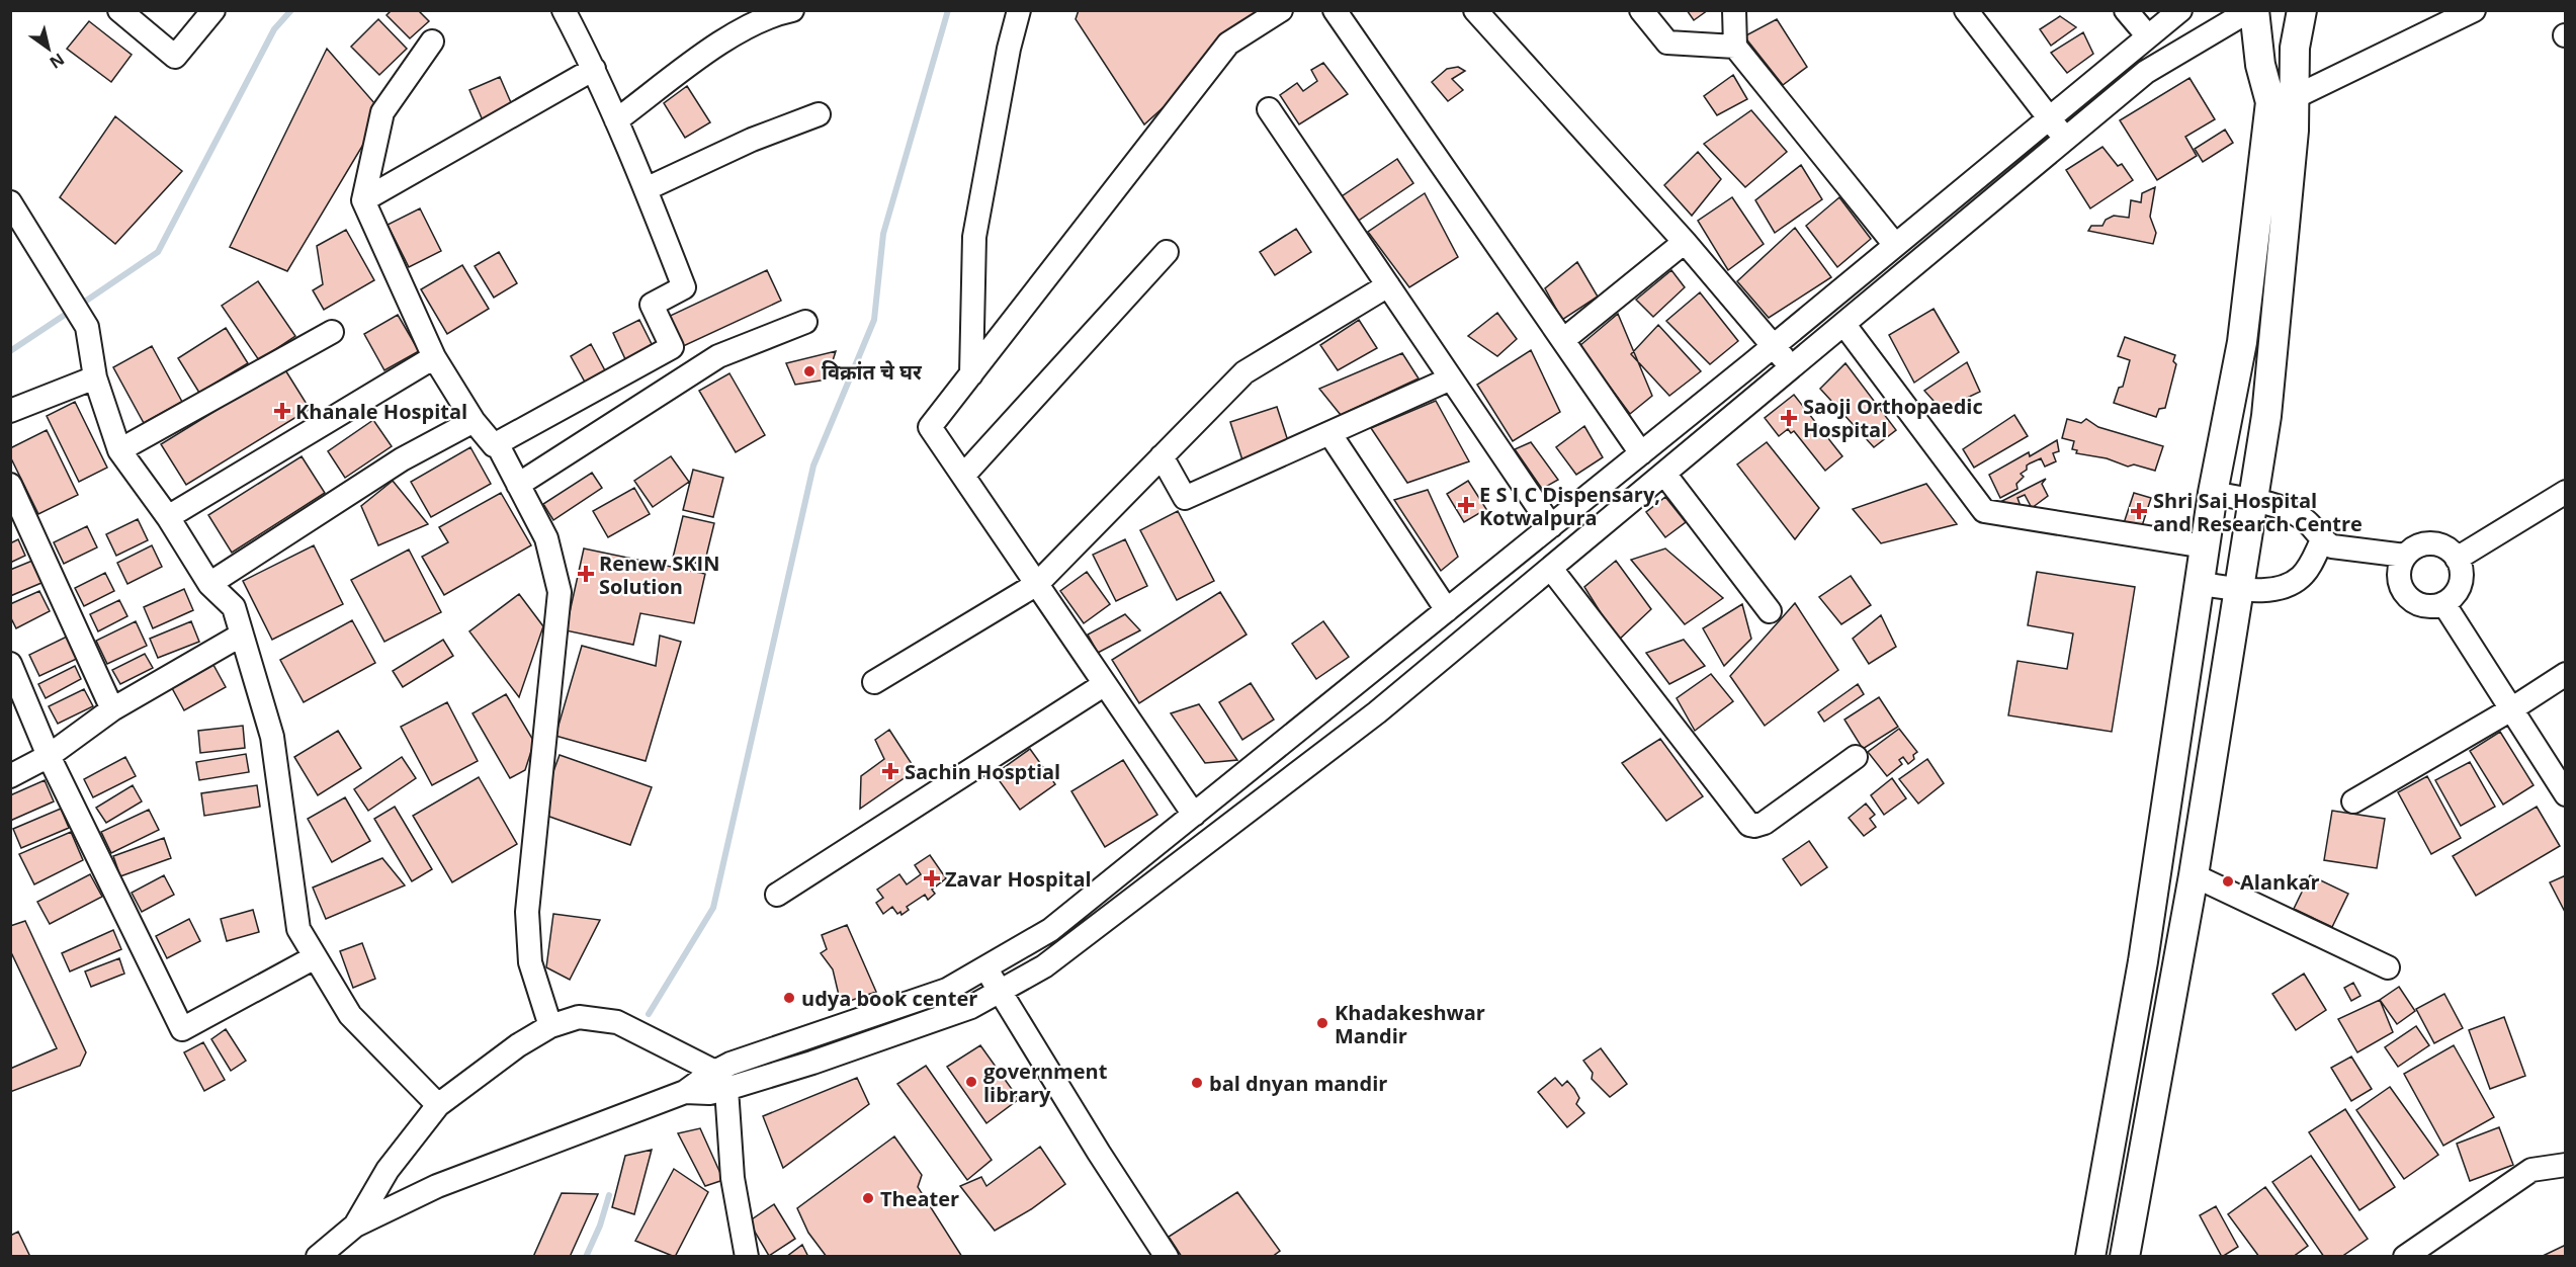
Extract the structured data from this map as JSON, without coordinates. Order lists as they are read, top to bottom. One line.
{"places":{"other":["विक्रांत चे घर","Alankar","udya book center","Khadakeshwar Mandir","government library","bal dnyan mandir","Theater"],"health":["Khanale Hospital","Saoji Orthopaedic Hospital","E S I C Dispensary, Kotwalpura","Shri Sai Hospital and Research Centre","Renew SKIN Solution","Sachin Hosptial","Zavar Hospital"]},"north":"bottom right"}
